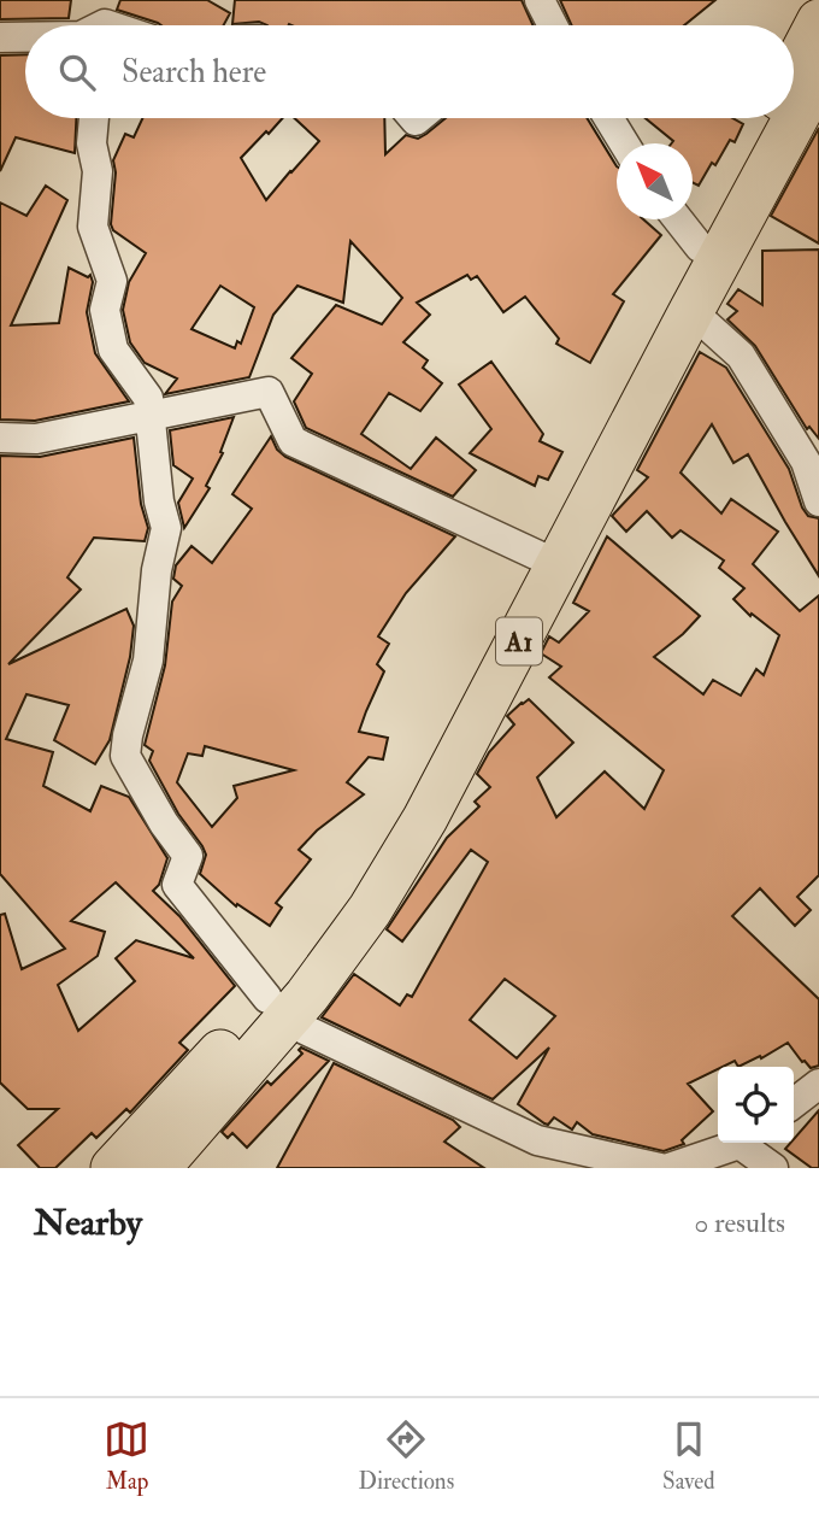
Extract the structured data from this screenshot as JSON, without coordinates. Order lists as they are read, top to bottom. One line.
{"streets":{"highway":["A1"]},"north":"top left","page":{"search":"Search here","heading":["Nearby","0 results"],"nav":["Map","Directions","Saved"]}}
